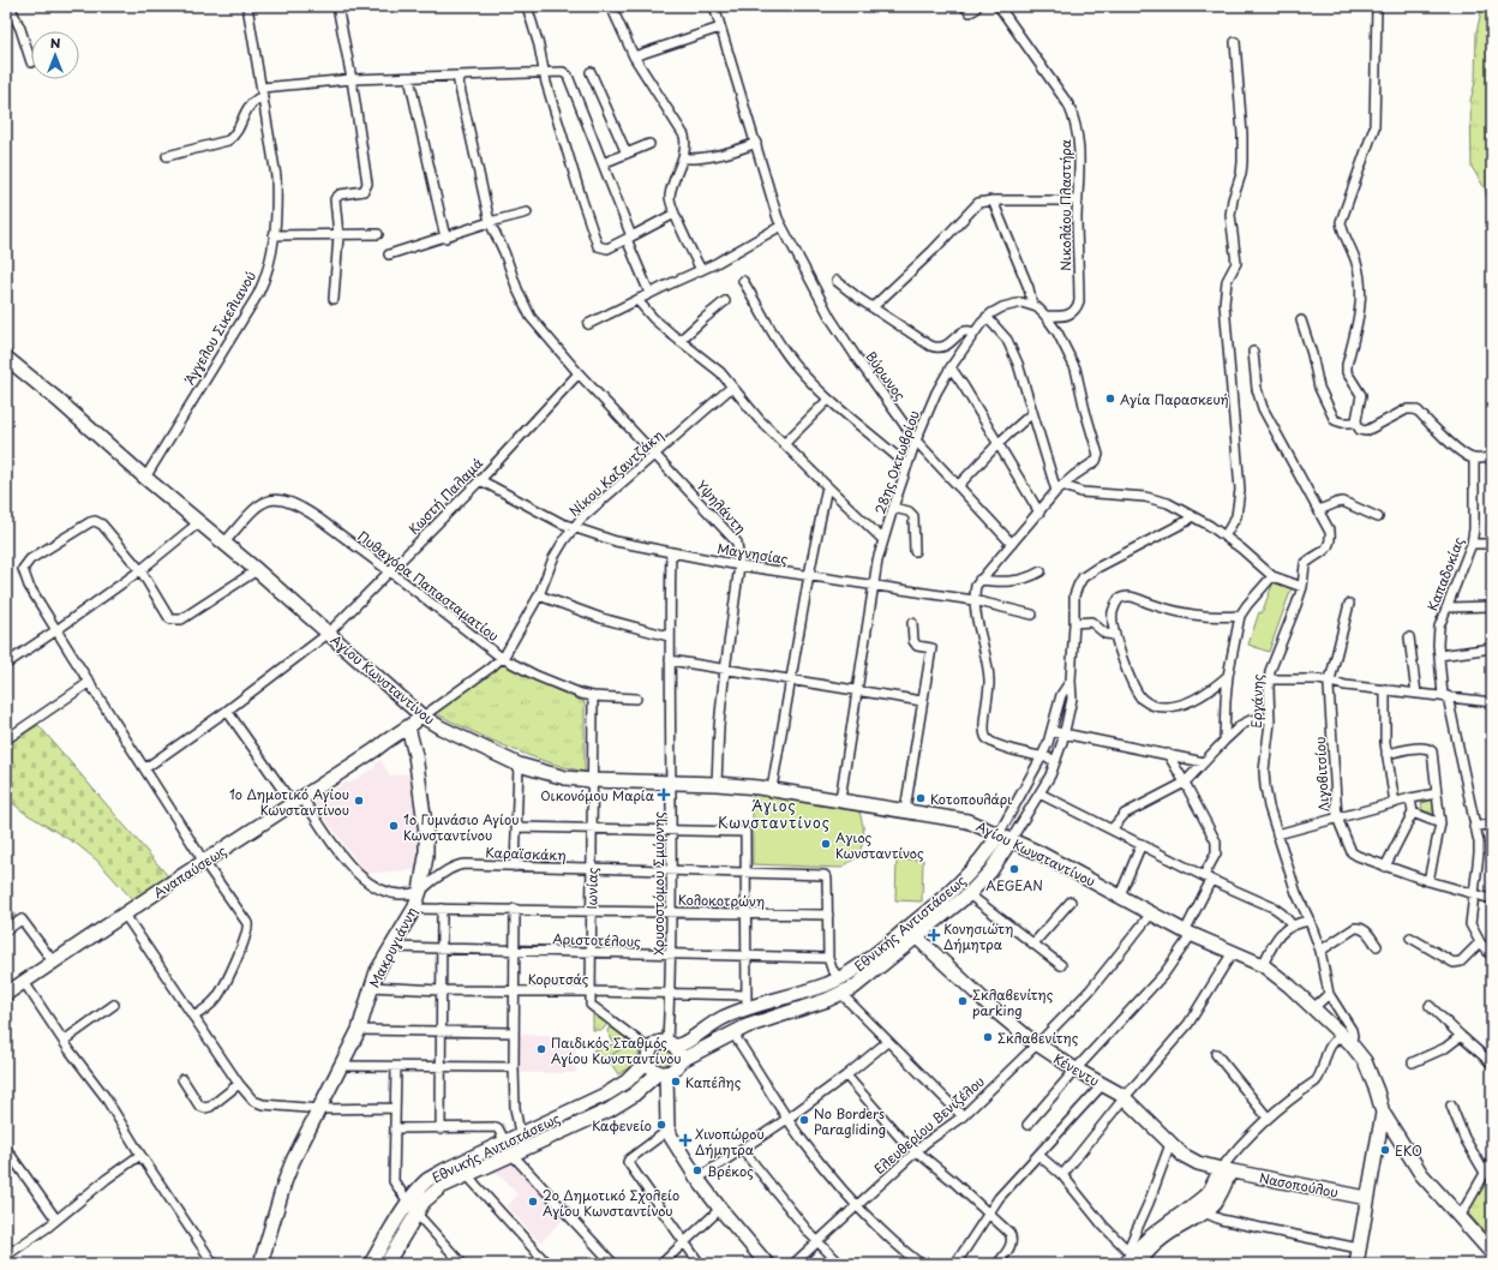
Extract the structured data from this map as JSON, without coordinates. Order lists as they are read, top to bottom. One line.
{"streets":{"main road":["Αγίου Κωνσταντίνου","Αναπαύσεως","Εθνικής Αντιστάσεως","Μακρυγιάννη","Κένεντυ","Νασοπούλου"],"street":["Νικολάου Πλαστήρα","Άγγελου Σικελιανού","Βύρωνος","28ης Οκτωβρίου","Νίκου Καζαντζάκη","Κωστή Παλαμά","Υψηλάντη","Μαγνησίας","Καπαδοκίας","Πυθαγόρα Παπασταματίου","Εργάνης","Λιγοβιτσίου","Καραϊσκάκη","Χρυσοστόμου Σμύρνης","Ιωνίας","Κολοκοτρώνη","Αριστοτέλους","Κορυτσάς","Ελευθερίου Βενιζέλου"]},"crossings":[["Άγγελου Σικελιανού","Αγίου Κωνσταντίνου"],["Βύρωνος","28ης Οκτωβρίου"],["28ης Οκτωβρίου","Μαγνησίας"],["28ης Οκτωβρίου","Αγίου Κωνσταντίνου"],["Νίκου Καζαντζάκη","Υψηλάντη"],["Νίκου Καζαντζάκη","Μαγνησίας"],["Νίκου Καζαντζάκη","Πυθαγόρα Παπασταματίου"],["Νίκου Καζαντζάκη","Αγίου Κωνσταντίνου"],["Νίκου Καζαντζάκη","Αναπαύσεως"],["Κωστή Παλαμά","Υψηλάντη"],["Κωστή Παλαμά","Μαγνησίας"],["Κωστή Παλαμά","Πυθαγόρα Παπασταματίου"],["Κωστή Παλαμά","Αγίου Κωνσταντίνου"],["Υψηλάντη","Μαγνησίας"],["Υψηλάντη","Αγίου Κωνσταντίνου"],["Μαγνησίας","Χρυσοστόμου Σμύρνης"],["Καπαδοκίας","Λιγοβιτσίου"],["Πυθαγόρα Παπασταματίου","Αγίου Κωνσταντίνου"],["Πυθαγόρα Παπασταματίου","Ιωνίας"],["Αγίου Κωνσταντίνου","Εργάνης"],["Αγίου Κωνσταντίνου","Αναπαύσεως"],["Αγίου Κωνσταντίνου","Χρυσοστόμου Σμύρνης"],["Αγίου Κωνσταντίνου","Ιωνίας"],["Αγίου Κωνσταντίνου","Εθνικής Αντιστάσεως"],["Αγίου Κωνσταντίνου","Ελευθερίου Βενιζέλου"],["Καραϊσκάκη","Χρυσοστόμου Σμύρνης"],["Καραϊσκάκη","Ιωνίας"],["Καραϊσκάκη","Κολοκοτρώνη"],["Καραϊσκάκη","Μακρυγιάννη"],["Αναπαύσεως","Μακρυγιάννη"],["Χρυσοστόμου Σμύρνης","Ιωνίας"],["Χρυσοστόμου Σμύρνης","Κολοκοτρώνη"],["Χρυσοστόμου Σμύρνης","Εθνικής Αντιστάσεως"],["Χρυσοστόμου Σμύρνης","Αριστοτέλους"],["Χρυσοστόμου Σμύρνης","Κορυτσάς"],["Ιωνίας","Κολοκοτρώνη"],["Ιωνίας","Εθνικής Αντιστάσεως"],["Ιωνίας","Αριστοτέλους"],["Ιωνίας","Κορυτσάς"],["Κολοκοτρώνη","Μακρυγιάννη"],["Εθνικής Αντιστάσεως","Κένεντυ"],["Αριστοτέλους","Μακρυγιάννη"],["Μακρυγιάννη","Κορυτσάς"],["Κένεντυ","Ελευθερίου Βενιζέλου"],["Κένεντυ","Νασοπούλου"]],"districts":["Άγιος Κωνσταντίνος"],"places":{"other":["Αγία Παρασκευή","Κοτοπουλάρι","1ο Δημοτικό Αγίου Κωνσταντίνου","1ο Γυμνάσιο Αγίου Κωνσταντίνου","Αγιος Κωνσταντίνος","AEGEAN","Σκλαβενίτης parking","Σκλαβενίτης","Παιδικός Σταθμός Αγίου Κωνσταντίνου","Καπέλης","No Borders Paragliding","Καφενείο","EKO","Βρέκος","2ο Δημοτικό Σχολείο Αγίου Κωνσταντίνου"],"health":["Οικονόμου Μαρία","Κονησιώτη Δήμητρα","Χινοπώρου Δήμητρα"]},"north":"top"}
